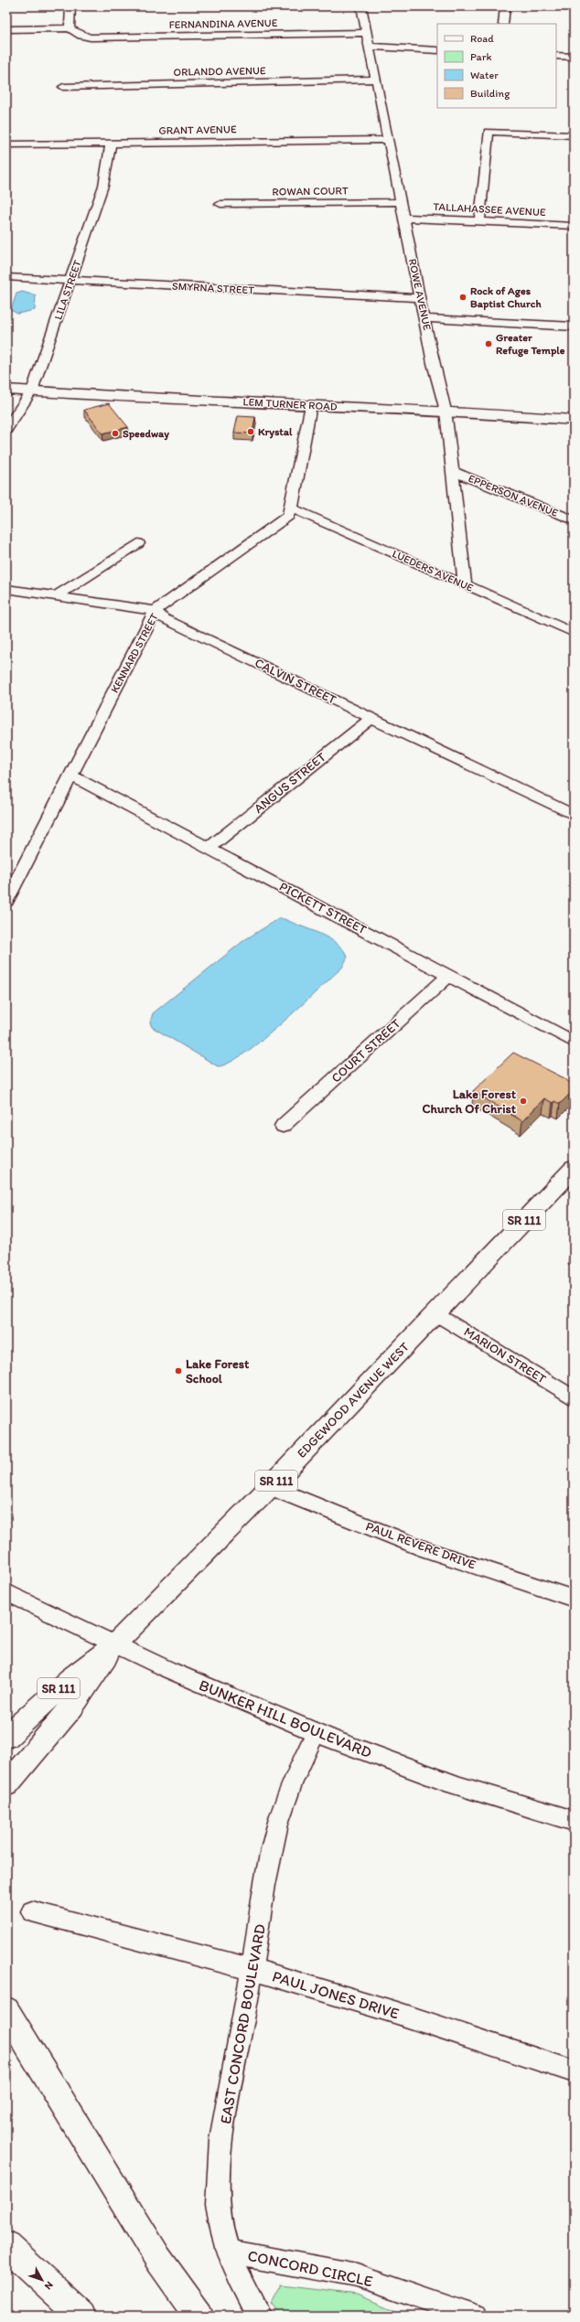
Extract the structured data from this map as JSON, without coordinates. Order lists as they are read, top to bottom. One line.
{"streets":{"main road":["LEM TURNER ROAD","SR 111","EDGEWOOD AVENUE WEST"],"street":["FERNANDINA AVENUE","ORLANDO AVENUE","GRANT AVENUE","ROWAN COURT","TALLAHASSEE AVENUE","SMYRNA STREET","LILA STREET","ROWE AVENUE","EPPERSON AVENUE","LUEDERS AVENUE","KENNARD STREET","CALVIN STREET","ANGUS STREET","PICKETT STREET","COURT STREET","MARION STREET","PAUL REVERE DRIVE","BUNKER HILL BOULEVARD","PAUL JONES DRIVE","EAST CONCORD BOULEVARD","CONCORD CIRCLE"]},"crossings":[["FERNANDINA AVENUE","ROWE AVENUE"],["ORLANDO AVENUE","ROWE AVENUE"],["GRANT AVENUE","LILA STREET"],["GRANT AVENUE","ROWE AVENUE"],["ROWAN COURT","ROWE AVENUE"],["TALLAHASSEE AVENUE","ROWE AVENUE"],["SMYRNA STREET","LILA STREET"],["SMYRNA STREET","ROWE AVENUE"],["LILA STREET","LEM TURNER ROAD"],["ROWE AVENUE","LEM TURNER ROAD"],["ROWE AVENUE","EPPERSON AVENUE"],["ROWE AVENUE","LUEDERS AVENUE"],["LEM TURNER ROAD","KENNARD STREET"],["LUEDERS AVENUE","KENNARD STREET"],["KENNARD STREET","CALVIN STREET"],["KENNARD STREET","PICKETT STREET"],["CALVIN STREET","ANGUS STREET"],["ANGUS STREET","PICKETT STREET"],["PICKETT STREET","COURT STREET"],["MARION STREET","EDGEWOOD AVENUE WEST"],["EDGEWOOD AVENUE WEST","PAUL REVERE DRIVE"],["EDGEWOOD AVENUE WEST","BUNKER HILL BOULEVARD"],["BUNKER HILL BOULEVARD","EAST CONCORD BOULEVARD"],["PAUL JONES DRIVE","EAST CONCORD BOULEVARD"],["EAST CONCORD BOULEVARD","CONCORD CIRCLE"]],"places":["Rock of Ages Baptist Church","Greater Refuge Temple","Krystal","Speedway","Lake Forest Church Of Christ","Lake Forest School"],"legend":["Road","Park","Water","Building"],"north":"bottom right"}
